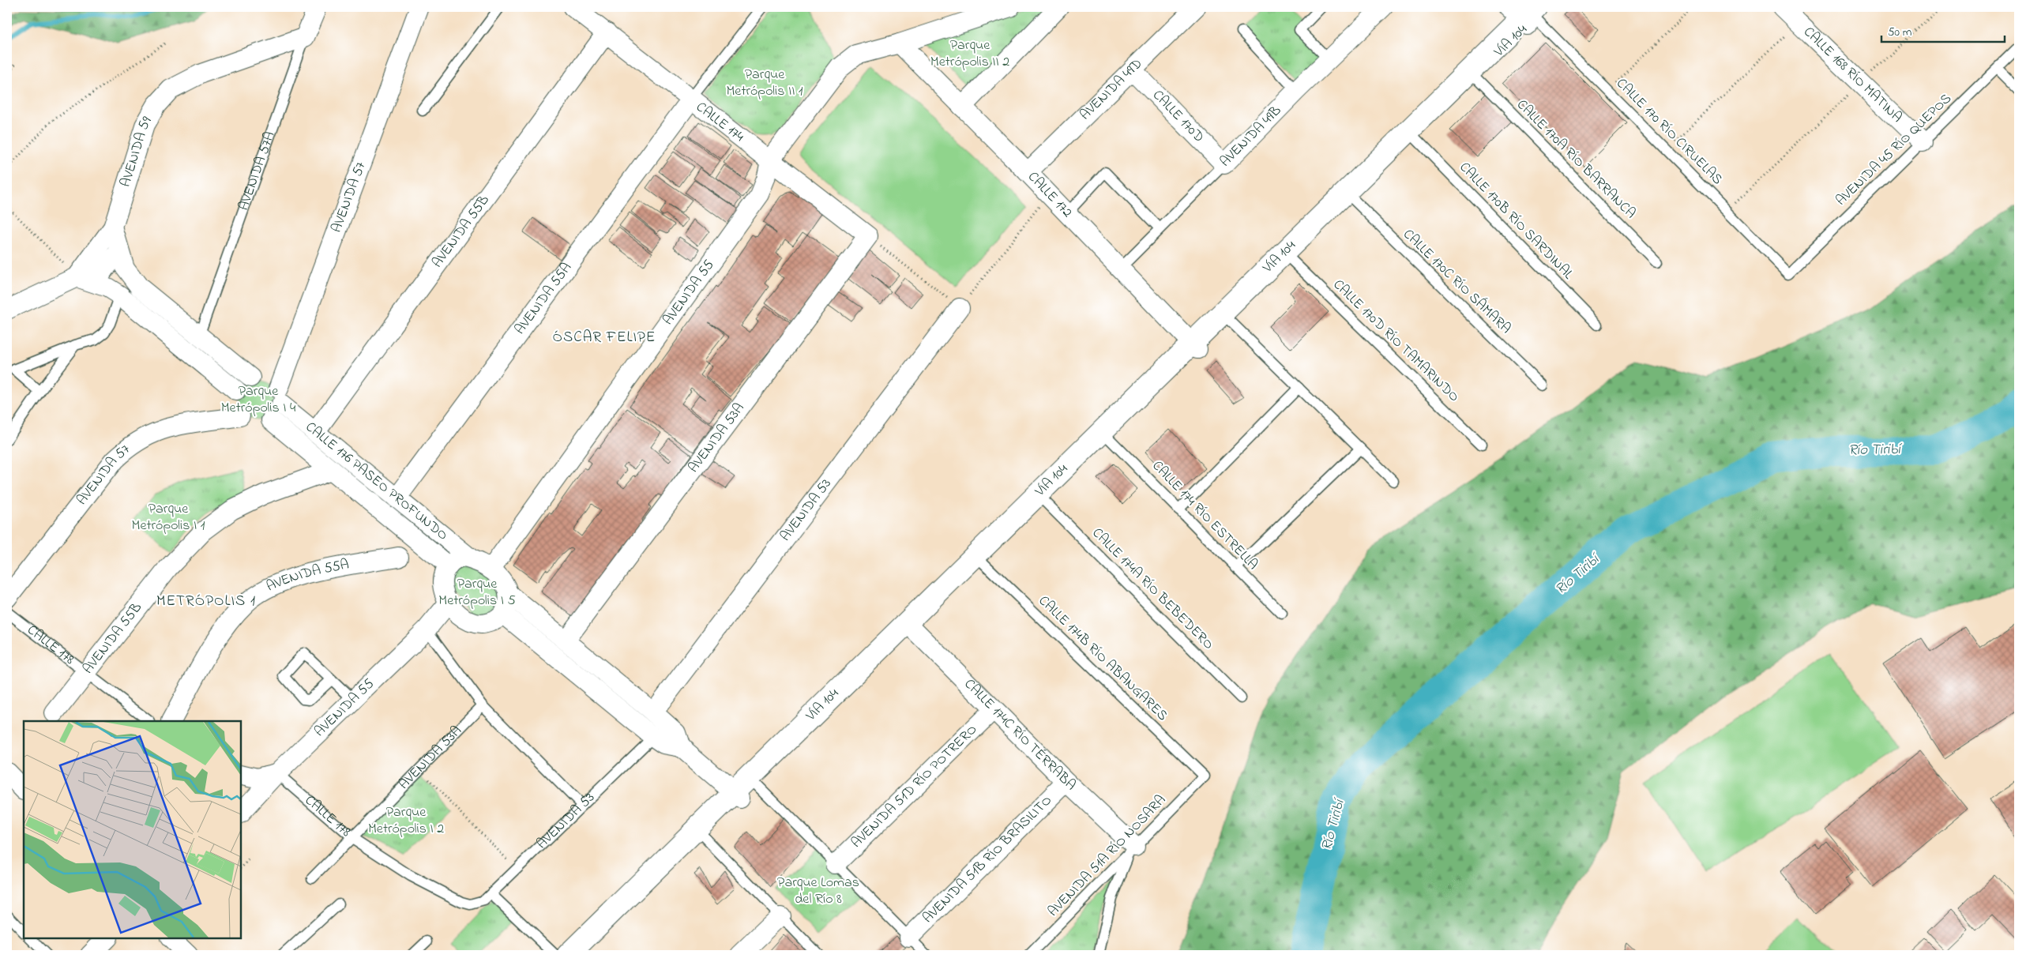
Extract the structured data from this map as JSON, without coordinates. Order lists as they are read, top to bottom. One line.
{"streets":{"main road":["VÍA 104"],"street":["CALLE 168 RÍO MATINA","AVENIDA 49D","CALLE 170D","CALLE 174","AVENIDA 49B","AVENIDA 59","AVENIDA 57A","CALLE 172","AVENIDA 57","AVENIDA 55B","AVENIDA 55","AVENIDA 55A","AVENIDA 53A","CALLE 176 PASEO PROFUNDO","AVENIDA 53","CALLE 174C RÍO TÉRRABA","AVENIDA 51D RÍO POTRERO","AVENIDA 51B RÍO BRASILITO"],"lane":["CALLE 170 RÍO CIRUELAS","AVENIDA 45 RÍO QUEPOS","CALLE 170A RÍO BARRANCA","CALLE 170B RÍO SARDINAL","CALLE 170C RÍO SÁMARA","CALLE 170D RÍO TAMARINDO","CALLE 174 RÍO ESTRELLA","CALLE 174A RÍO BEBEDERO","CALLE 178","CALLE 174B RÍO ABANGARES","AVENIDA 51A RÍO NOSARA"]},"crossings":[["VÍA 104","CALLE 170 RÍO CIRUELAS"],["VÍA 104","CALLE 170A RÍO BARRANCA"],["VÍA 104","CALLE 172"],["VÍA 104","CALLE 170B RÍO SARDINAL"],["VÍA 104","CALLE 170C RÍO SÁMARA"],["VÍA 104","CALLE 170D RÍO TAMARINDO"],["VÍA 104","CALLE 174 RÍO ESTRELLA"],["VÍA 104","CALLE 174A RÍO BEBEDERO"],["VÍA 104","CALLE 174B RÍO ABANGARES"],["VÍA 104","CALLE 174C RÍO TÉRRABA"],["CALLE 168 RÍO MATINA","AVENIDA 45 RÍO QUEPOS"],["AVENIDA 49D","CALLE 170D"],["AVENIDA 49D","CALLE 172"],["CALLE 170D","AVENIDA 49B"],["CALLE 174","AVENIDA 55B"],["CALLE 174","AVENIDA 55"],["CALLE 174","AVENIDA 55A"],["CALLE 174","AVENIDA 53A"],["CALLE 170 RÍO CIRUELAS","AVENIDA 45 RÍO QUEPOS"],["AVENIDA 49B","CALLE 172"],["AVENIDA 59","AVENIDA 57A"],["CALLE 172","AVENIDA 55"],["AVENIDA 57","CALLE 176 PASEO PROFUNDO"],["AVENIDA 55B","CALLE 176 PASEO PROFUNDO"],["AVENIDA 55B","CALLE 178"],["AVENIDA 55","CALLE 176 PASEO PROFUNDO"],["AVENIDA 55","CALLE 178"],["AVENIDA 55A","CALLE 176 PASEO PROFUNDO"],["AVENIDA 53A","CALLE 178"],["AVENIDA 53","CALLE 178"],["CALLE 174B RÍO ABANGARES","AVENIDA 51A RÍO NOSARA"],["CALLE 174C RÍO TÉRRABA","AVENIDA 51D RÍO POTRERO"],["CALLE 174C RÍO TÉRRABA","AVENIDA 51A RÍO NOSARA"],["CALLE 174C RÍO TÉRRABA","AVENIDA 51B RÍO BRASILITO"]],"districts":["ÓSCAR FELIPE","METRÓPOLIS 1"],"water":["Río Tiribí"],"parks":["Parque Metrópolis II 2","Parque Metrópolis II 1","Parque Metrópolis I 4","Parque Metrópolis I 1","Parque Metrópolis I 5","Parque Metrópolis I 2","Parque Lomas del Río 8"],"scale_bar":"50 m"}
